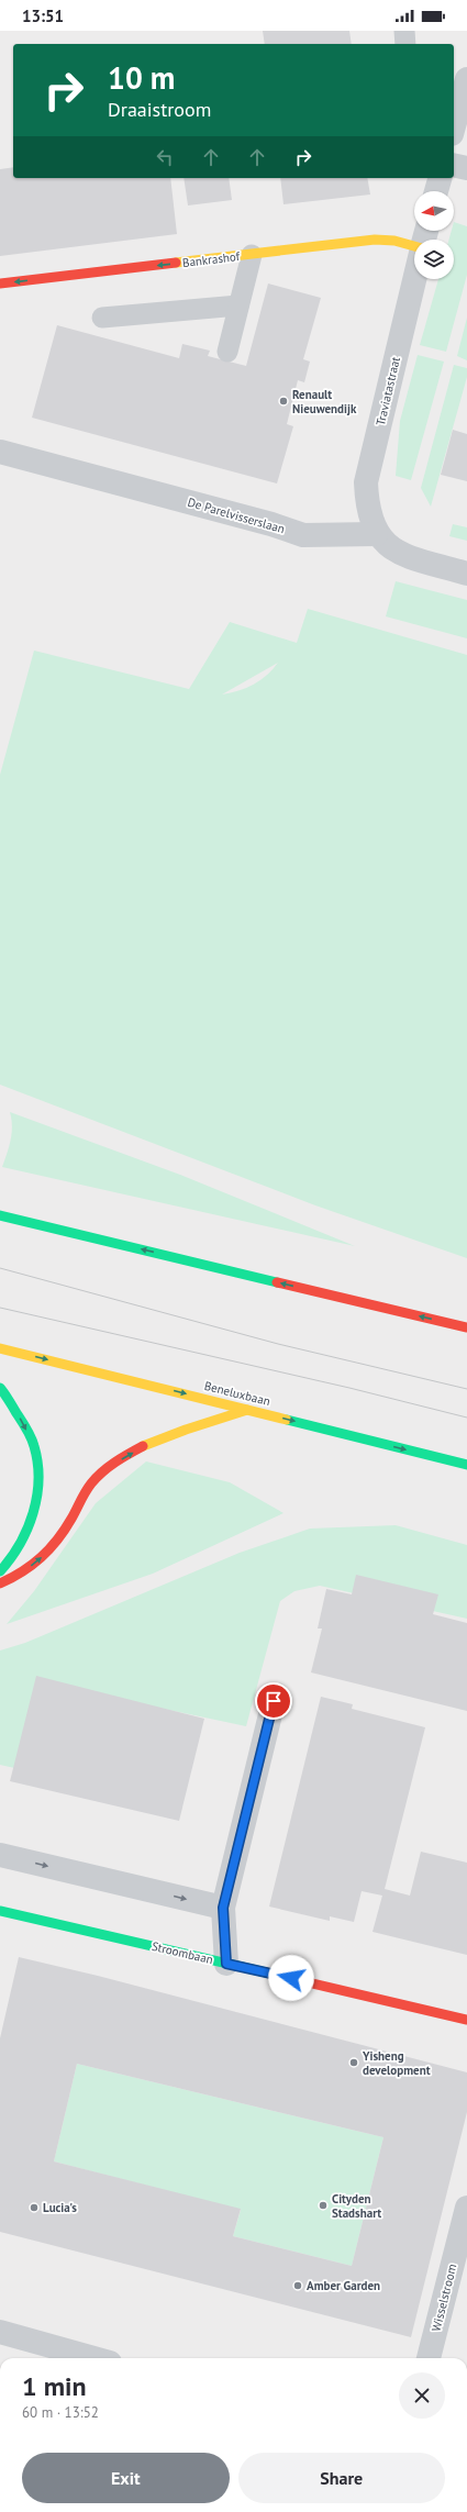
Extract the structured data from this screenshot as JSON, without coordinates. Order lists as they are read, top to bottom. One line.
{"streets":{"main road":["Bankrashof","Beneluxbaan","Stroombaan"],"street":["Traviatastraat","De Parelvisserslaan","Wisselstroom"]},"crossings":[["Traviatastraat","De Parelvisserslaan"]],"one_way":["Bankrashof","Beneluxbaan"],"places":["Renault Nieuwendijk","Yisheng development","Cityden Stadshart","Lucia's","Amber Garden"],"north":"left","page":{"status":"13:51","turn":["10 m","Draaistroom"],"heading":["1 min","60 m · 13:52"],"buttons":["Exit","Share"]}}
